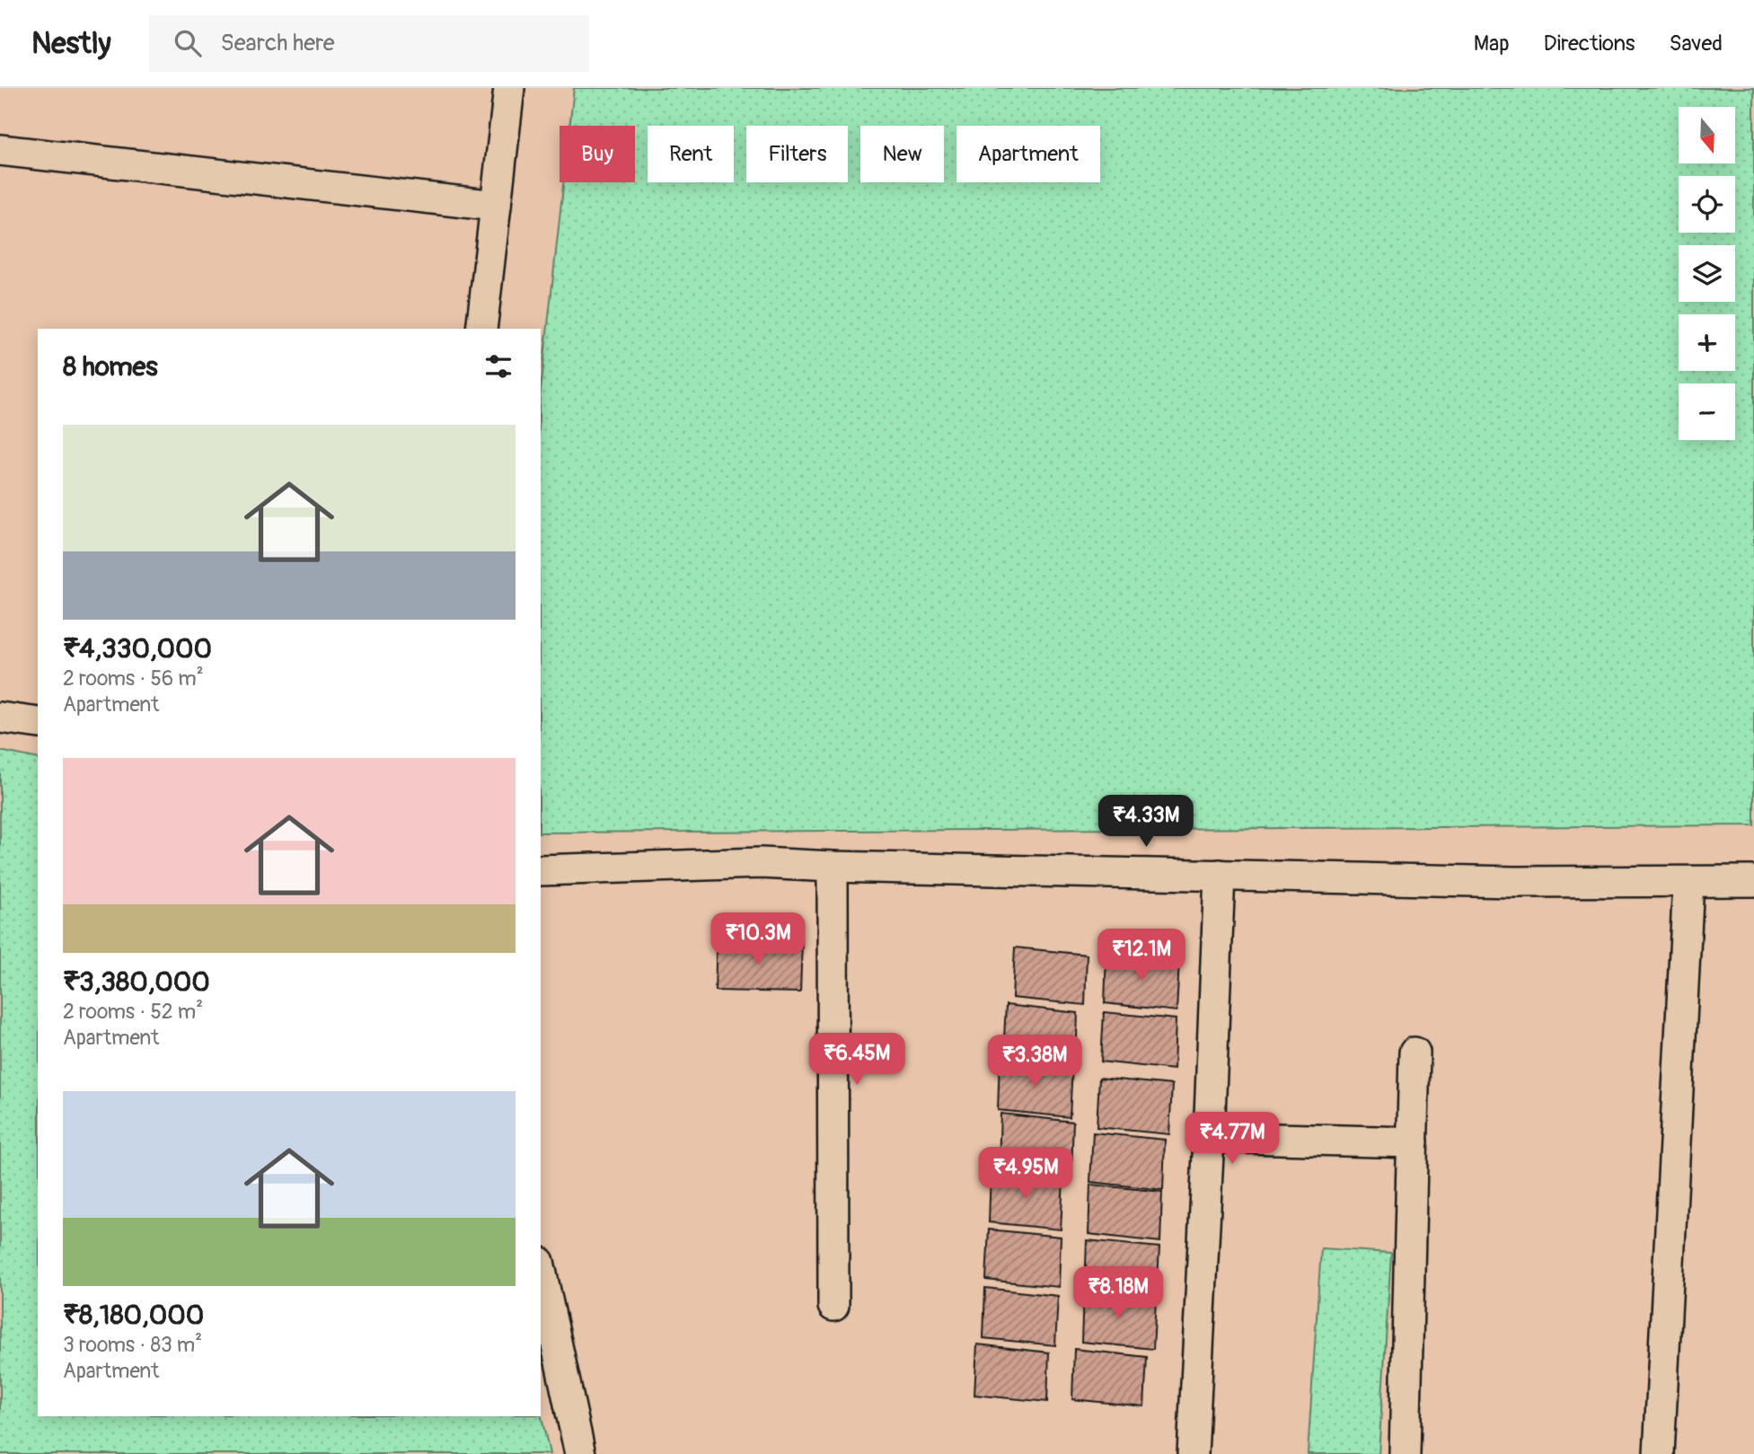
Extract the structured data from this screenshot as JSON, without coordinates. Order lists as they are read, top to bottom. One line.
{"north":"bottom","page":{"header":"Nestly","search":"Search here","nav":["Map","Directions","Saved"],"map_buttons":["+","−"],"chip":["Buy","Rent","Filters","New","Apartment"],"heading":"8 homes","list":[{"name":"₹4,330,000","note":"2 rooms · 56 m² · Apartment"},{"name":"₹3,380,000","note":"2 rooms · 52 m² · Apartment"},{"name":"₹8,180,000","note":"3 rooms · 83 m² · Apartment"}],"price":["₹4.33M","₹10.3M","₹12.1M","₹6.45M","₹3.38M","₹4.77M","₹4.95M","₹8.18M"]}}
